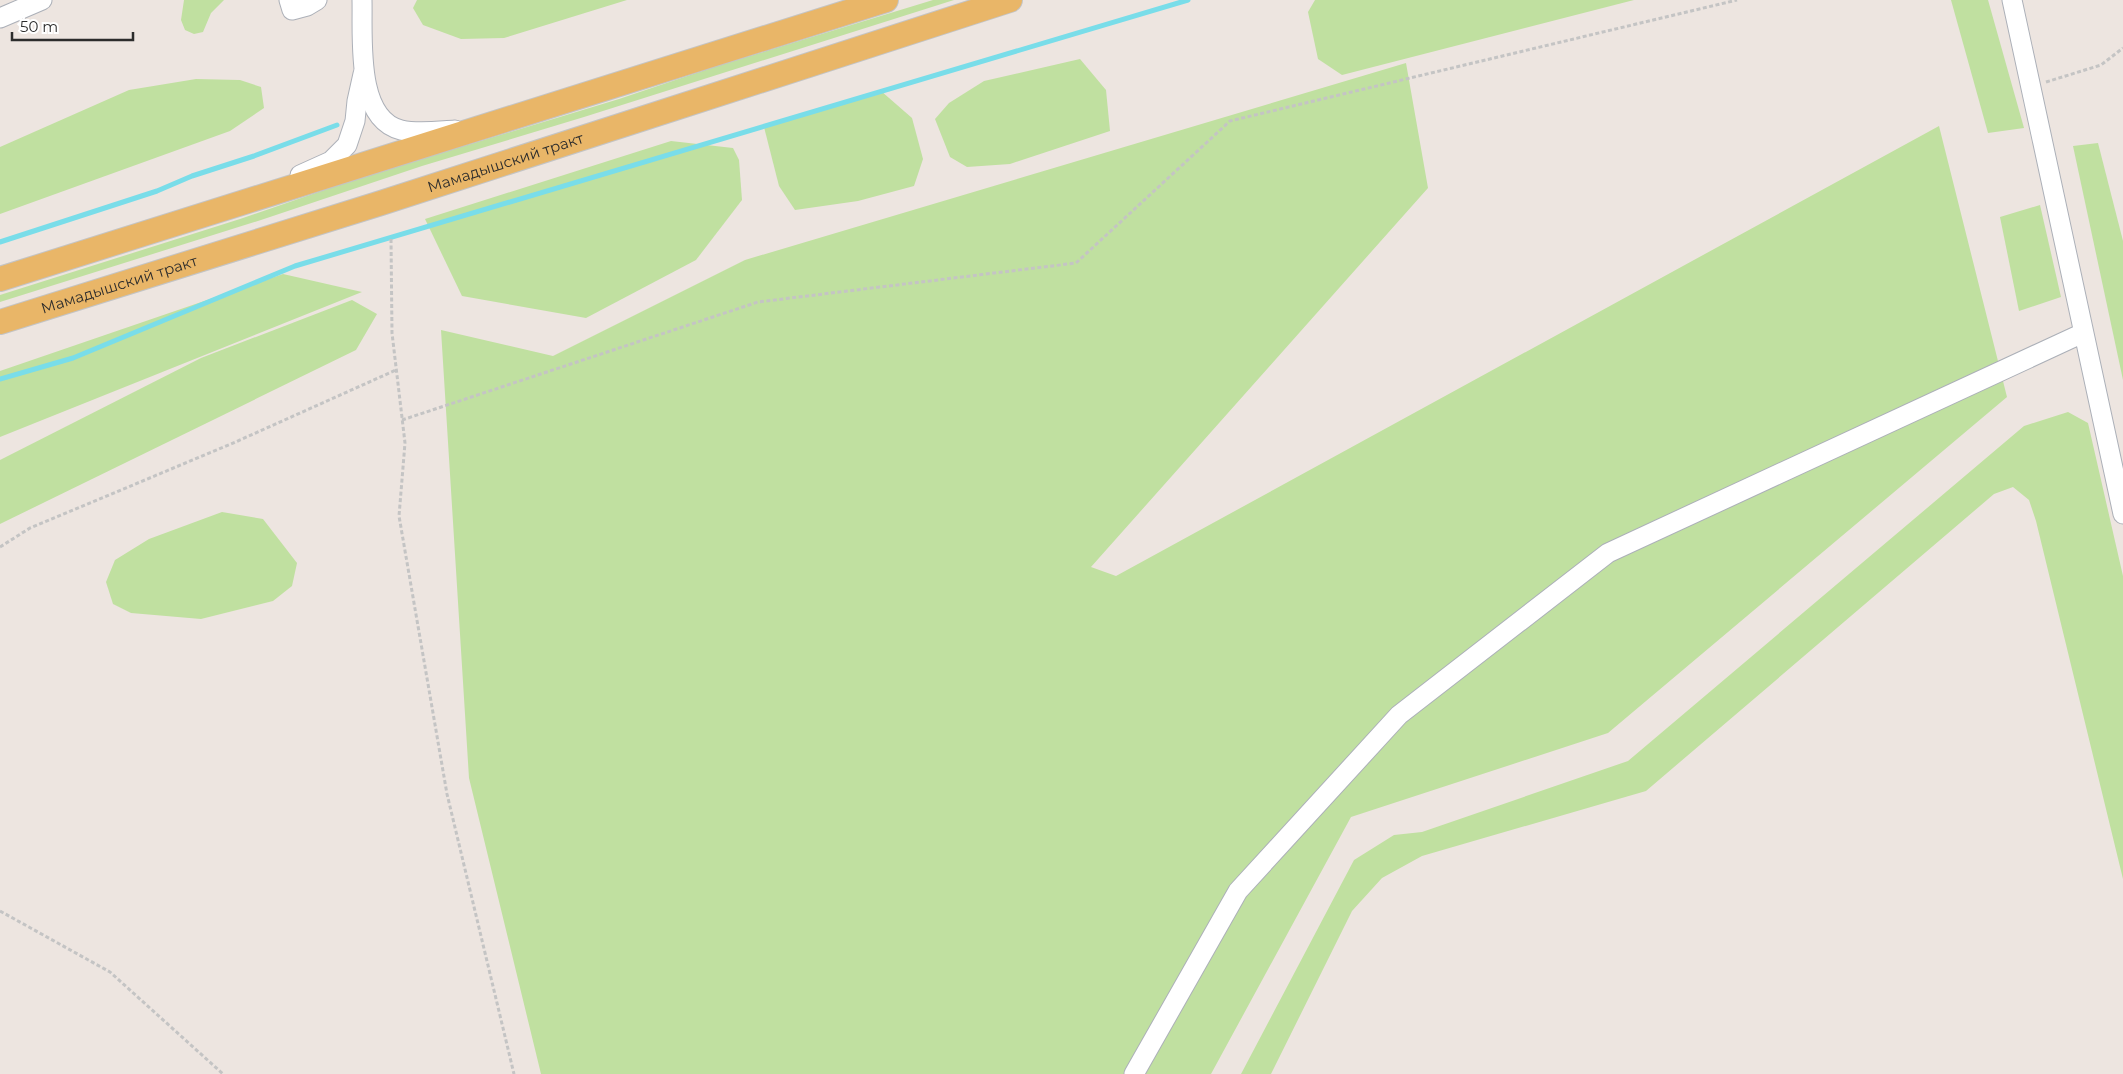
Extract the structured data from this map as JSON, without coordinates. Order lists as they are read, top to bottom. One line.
{"streets":{"main road":["Мамадышский тракт"]},"scale_bar":"50 m"}
